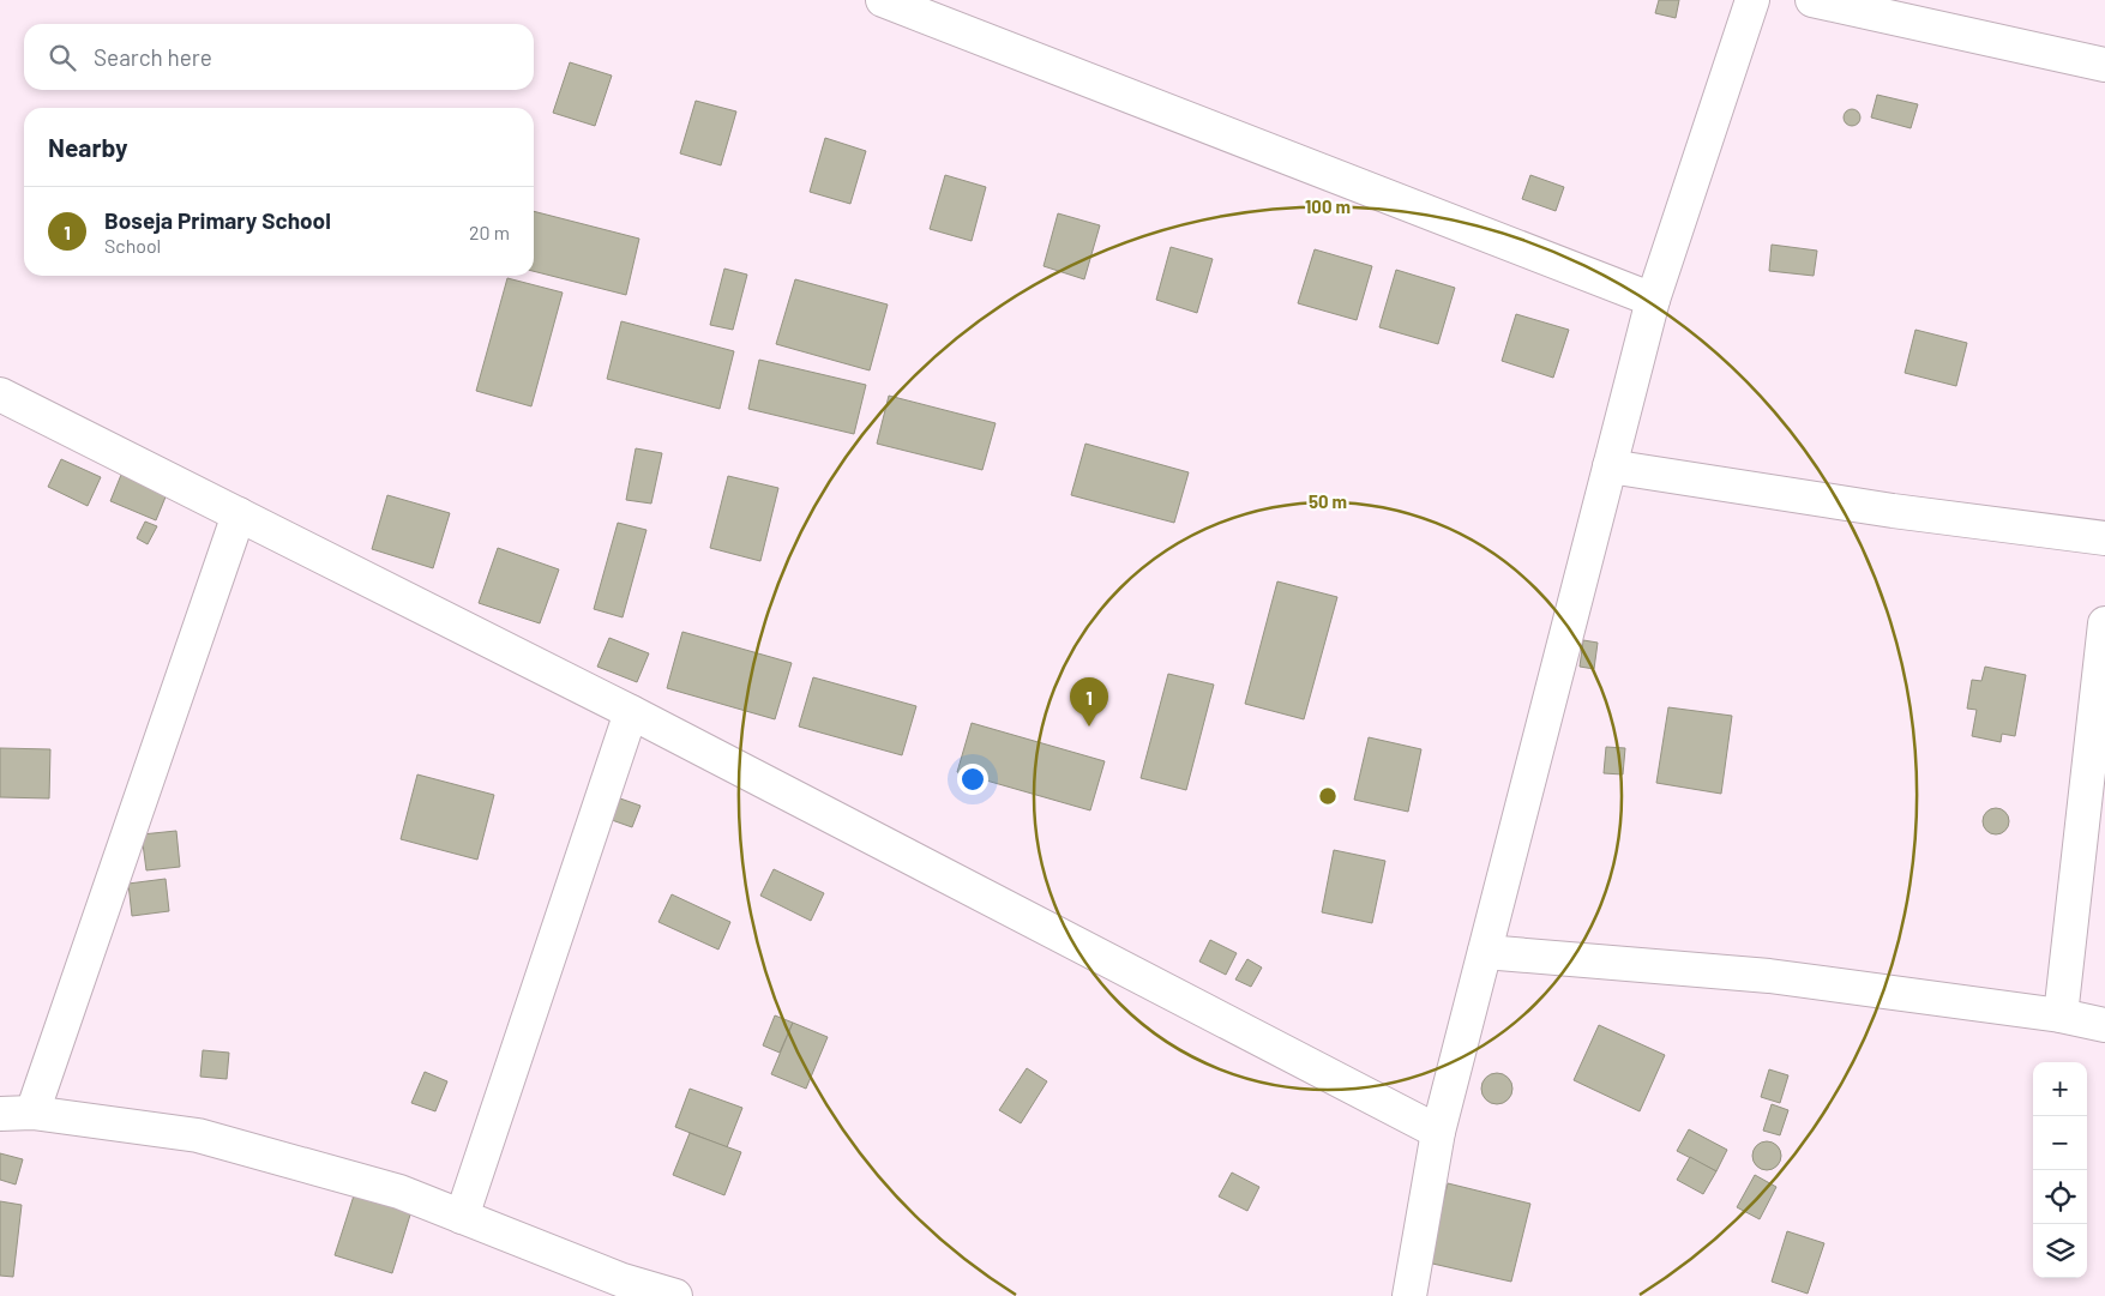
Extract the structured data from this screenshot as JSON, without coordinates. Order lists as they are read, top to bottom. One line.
{"page":{"search":"Search here","heading":"Nearby","list":[{"mark":"1","name":"Boseja Primary School","note":"School","value":"20 m"}],"pins":"1","map_buttons":["+","−"]},"rings":["100 m","50 m"]}
